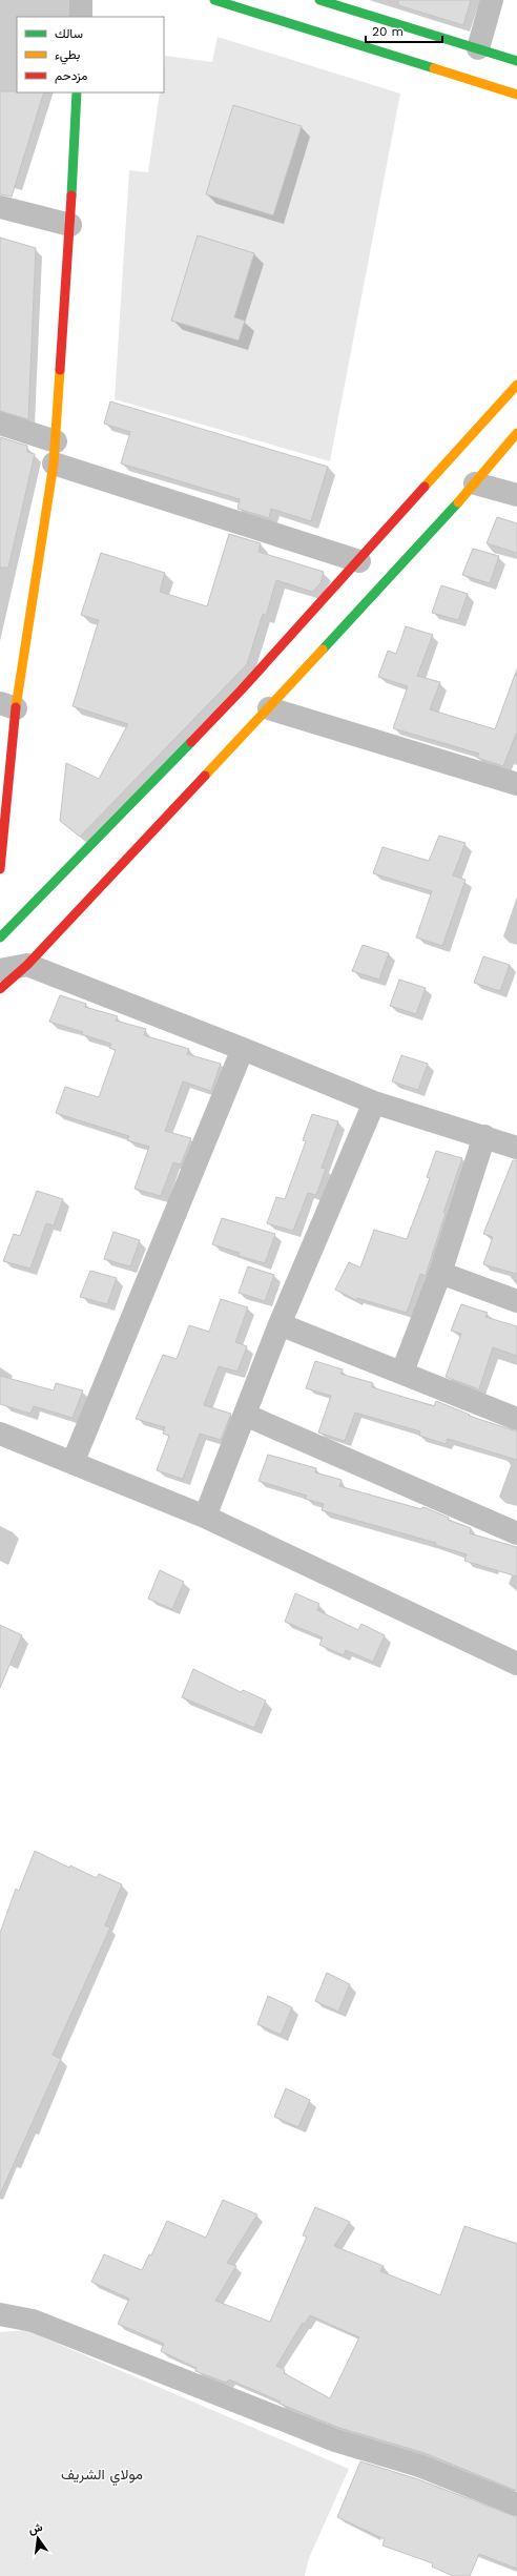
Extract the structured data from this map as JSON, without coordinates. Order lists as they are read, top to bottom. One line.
{"parks":["مولاي الشريف"],"legend":["سالك","بطيء","مزدحم"],"scale_bar":"20 m","north":"top"}
